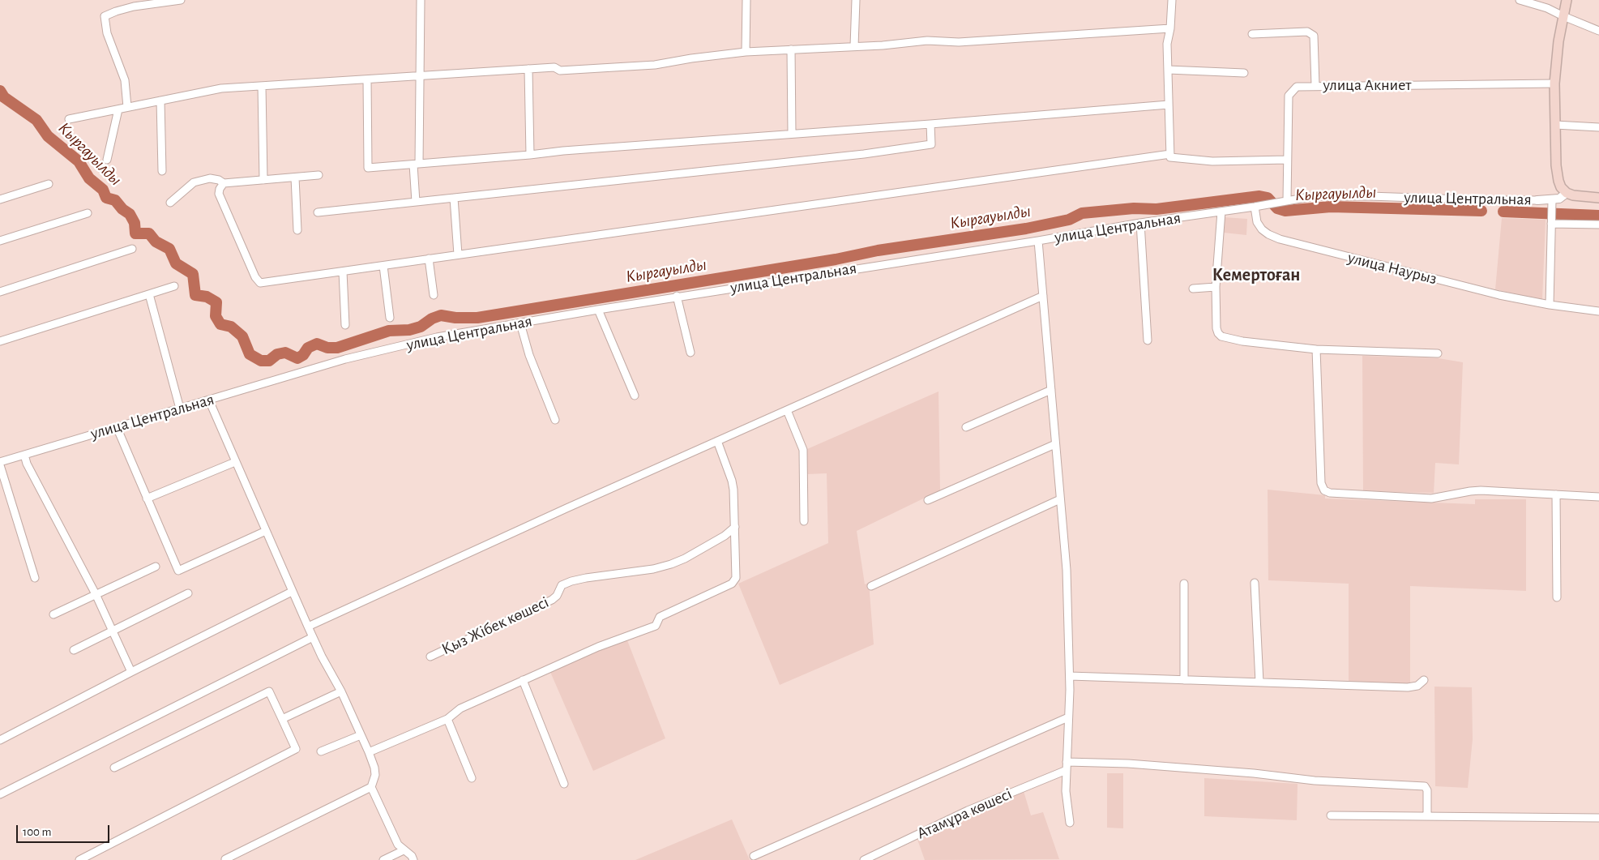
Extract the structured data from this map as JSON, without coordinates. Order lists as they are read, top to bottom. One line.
{"streets":{"street":["улица Акниет","улица Центральная","улица Наурыз","Қыз Жібек көшесі","Атамұра көшесі"]},"crossings":[["улица Акниет","улица Центральная"],["улица Центральная","улица Наурыз"]],"districts":["Кемертоған"],"water":["Кыргауылды"],"scale_bar":"100 m"}
